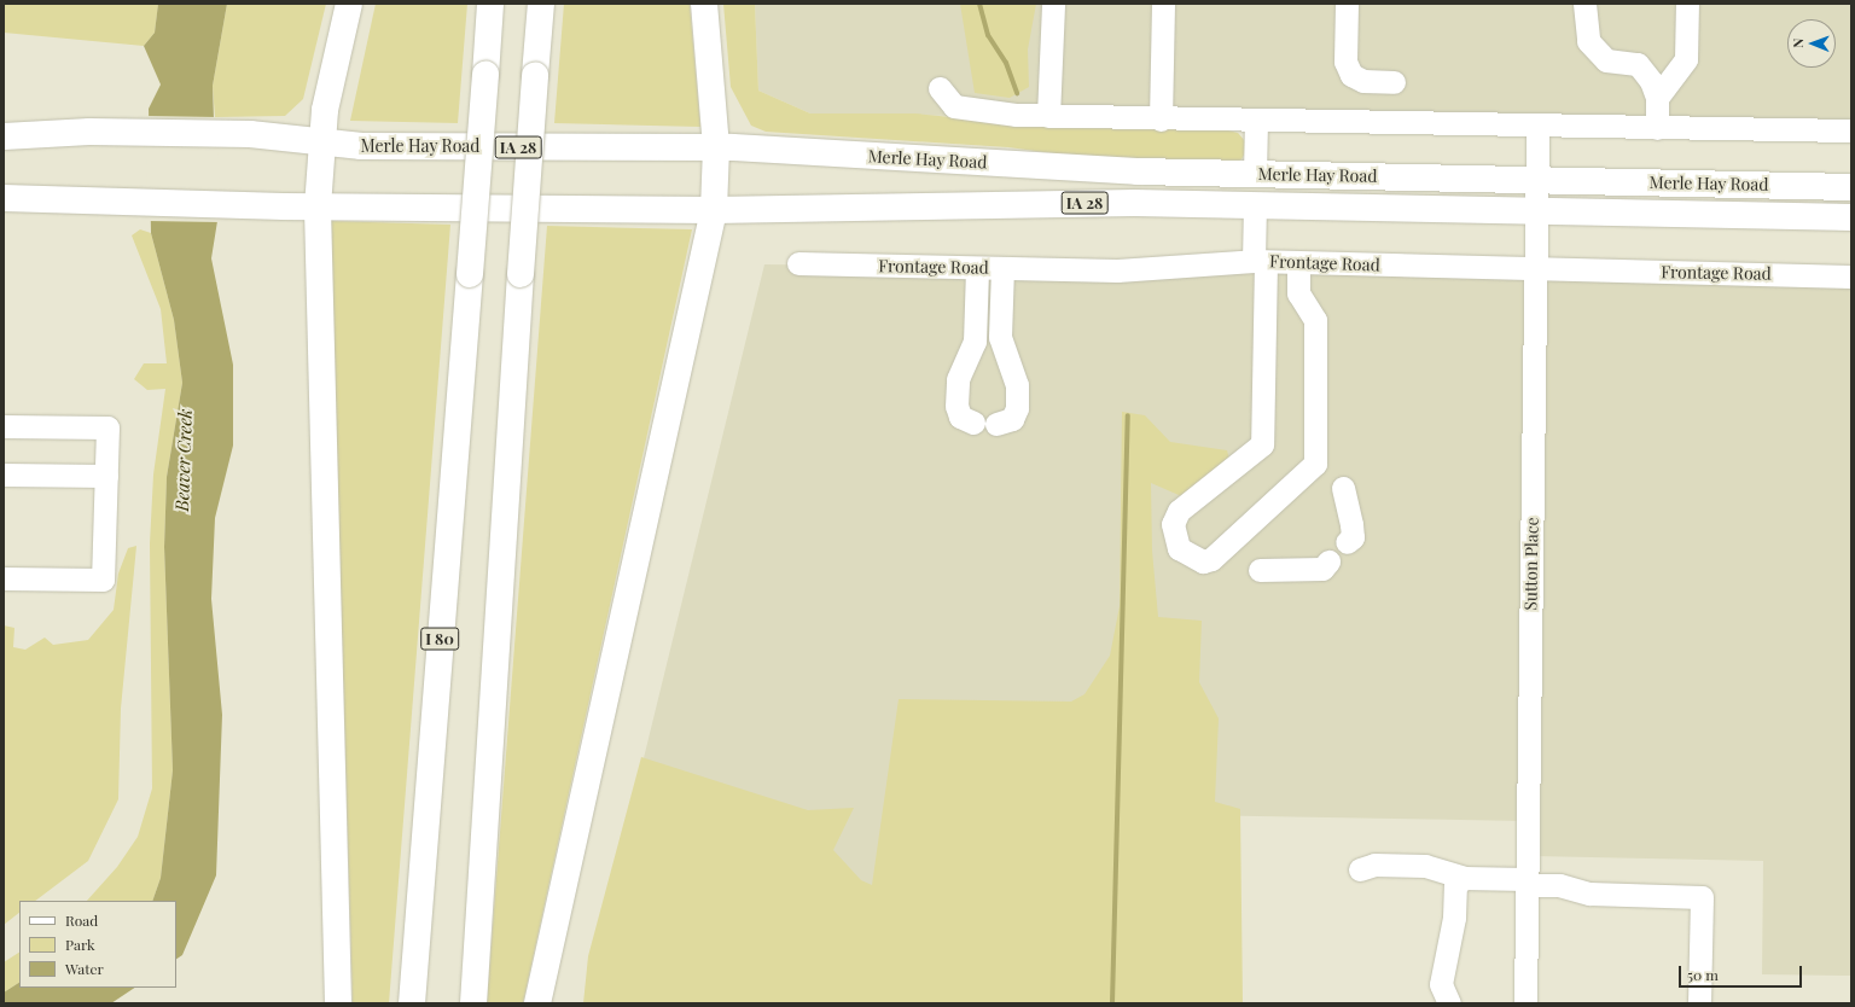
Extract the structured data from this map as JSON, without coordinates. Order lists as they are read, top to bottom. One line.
{"streets":{"main road":["Merle Hay Road","IA 28","I 80"],"street":["Frontage Road","Sutton Place"]},"crossings":[["Merle Hay Road","Sutton Place"],["Frontage Road","Sutton Place"]],"water":["Beaver Creek"],"legend":["Road","Park","Water"],"scale_bar":"50 m","north":"left"}
